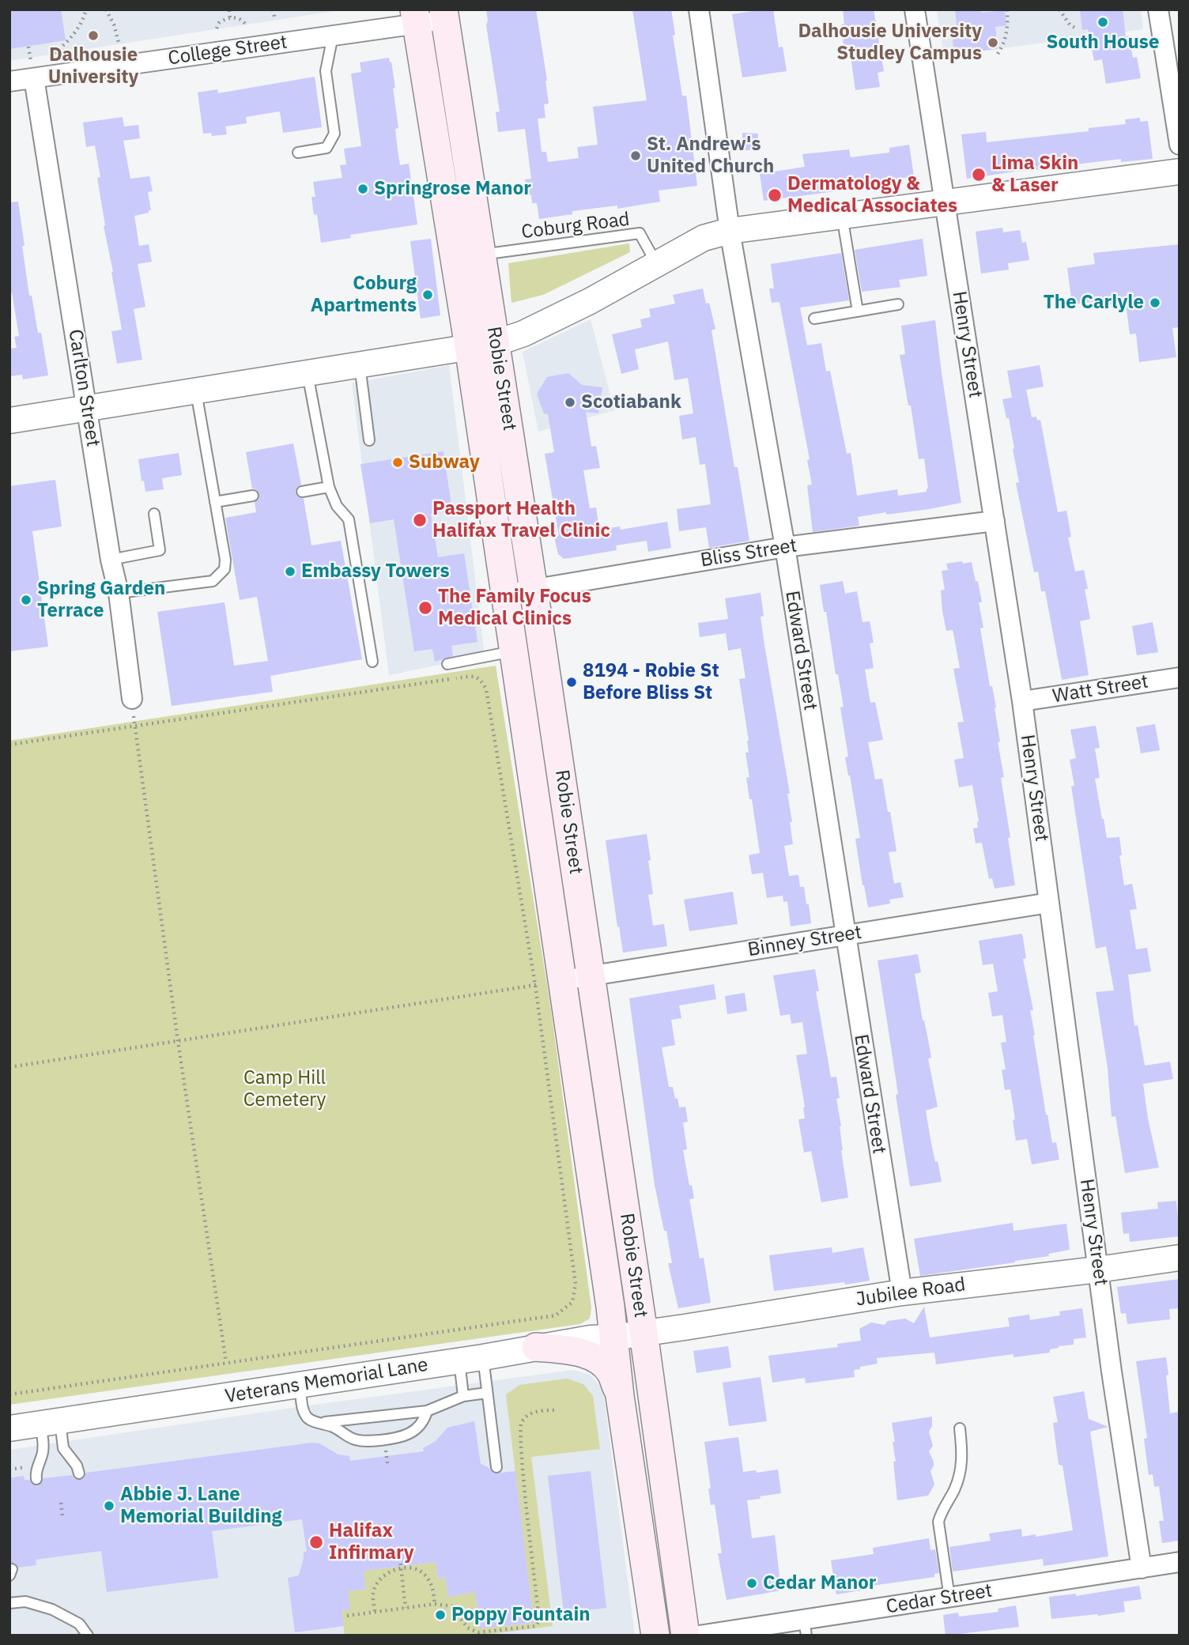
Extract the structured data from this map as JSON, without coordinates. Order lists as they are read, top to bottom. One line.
{"streets":{"main road":["Robie Street"],"street":["College Street","Henry Street","Carlton Street","Bliss Street","Edward Street","Watt Street","Binney Street","Jubilee Road","Veterans Memorial Lane","Cedar Street"],"lane":["Coburg Road"]},"crossings":[["College Street","Robie Street"],["College Street","Carlton Street"],["Coburg Road","Robie Street"],["Henry Street","Bliss Street"],["Henry Street","Watt Street"],["Henry Street","Binney Street"],["Henry Street","Jubilee Road"],["Henry Street","Cedar Street"],["Robie Street","Bliss Street"],["Robie Street","Binney Street"],["Robie Street","Jubilee Road"],["Robie Street","Veterans Memorial Lane"],["Bliss Street","Edward Street"],["Edward Street","Binney Street"],["Edward Street","Jubilee Road"],["Jubilee Road","Veterans Memorial Lane"]],"parks":["Camp Hill Cemetery"],"places":["South House","Dalhousie University","Dalhousie University Studley Campus","St. Andrew's United Church","Lima Skin & Laser","Springrose Manor","Dermatology & Medical Associates","Coburg Apartments","The Carlyle","Scotiabank","Subway","Passport Health Halifax Travel Clinic","Embassy Towers","Spring Garden Terrace","The Family Focus Medical Clinics","8194 - Robie St Before Bliss St","Abbie J. Lane Memorial Building","Halifax Infirmary","Cedar Manor","Poppy Fountain"]}
